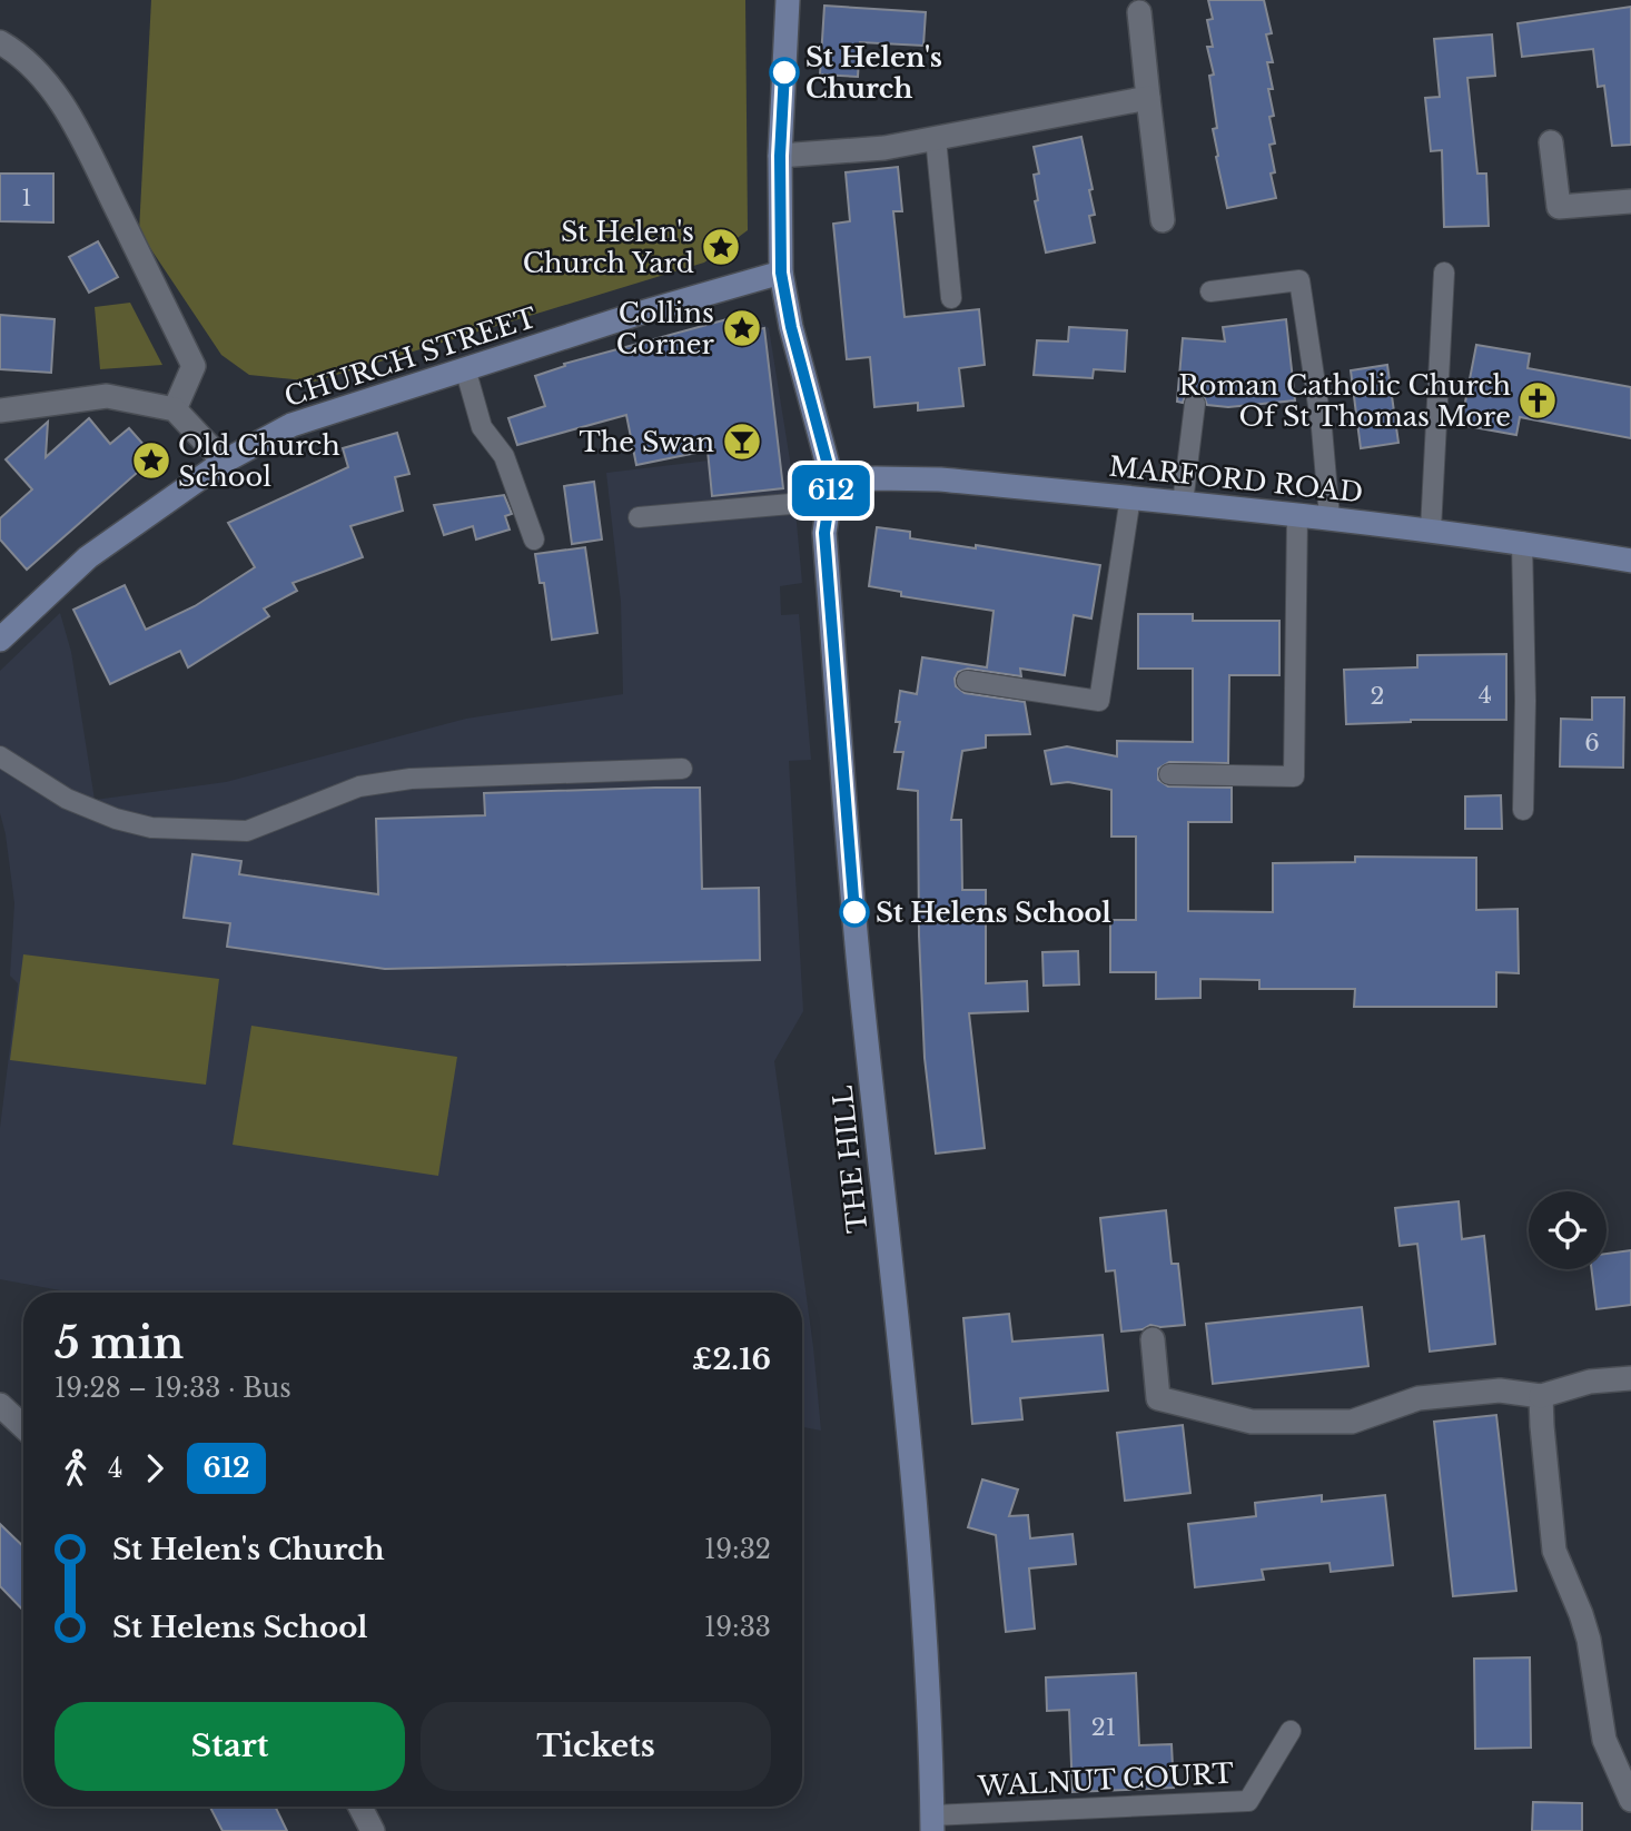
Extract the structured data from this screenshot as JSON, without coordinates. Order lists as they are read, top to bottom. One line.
{"streets":{"main road":["CHURCH STREET","MARFORD ROAD","THE HILL"],"lane":["WALNUT COURT"]},"crossings":[["MARFORD ROAD","THE HILL"],["THE HILL","WALNUT COURT"]],"places":{"other":["St Helen's Church","St Helens School"],"place":["St Helen's Church Yard","Collins Corner","Old Church School"],"church":["Roman Catholic Church Of St Thomas More"],"bar":["The Swan"]},"lines":["bus line 612"],"house_numbers":["1","4","2","6","21"],"page":{"on_map":"612","heading":["5 min","19:28 – 19:33 · Bus","£2.16"],"legs":["4","612"],"list":[{"name":"St Helen's Church","value":"19:32"},{"name":"St Helens School","value":"19:33"}],"buttons":["Start","Tickets"]}}
